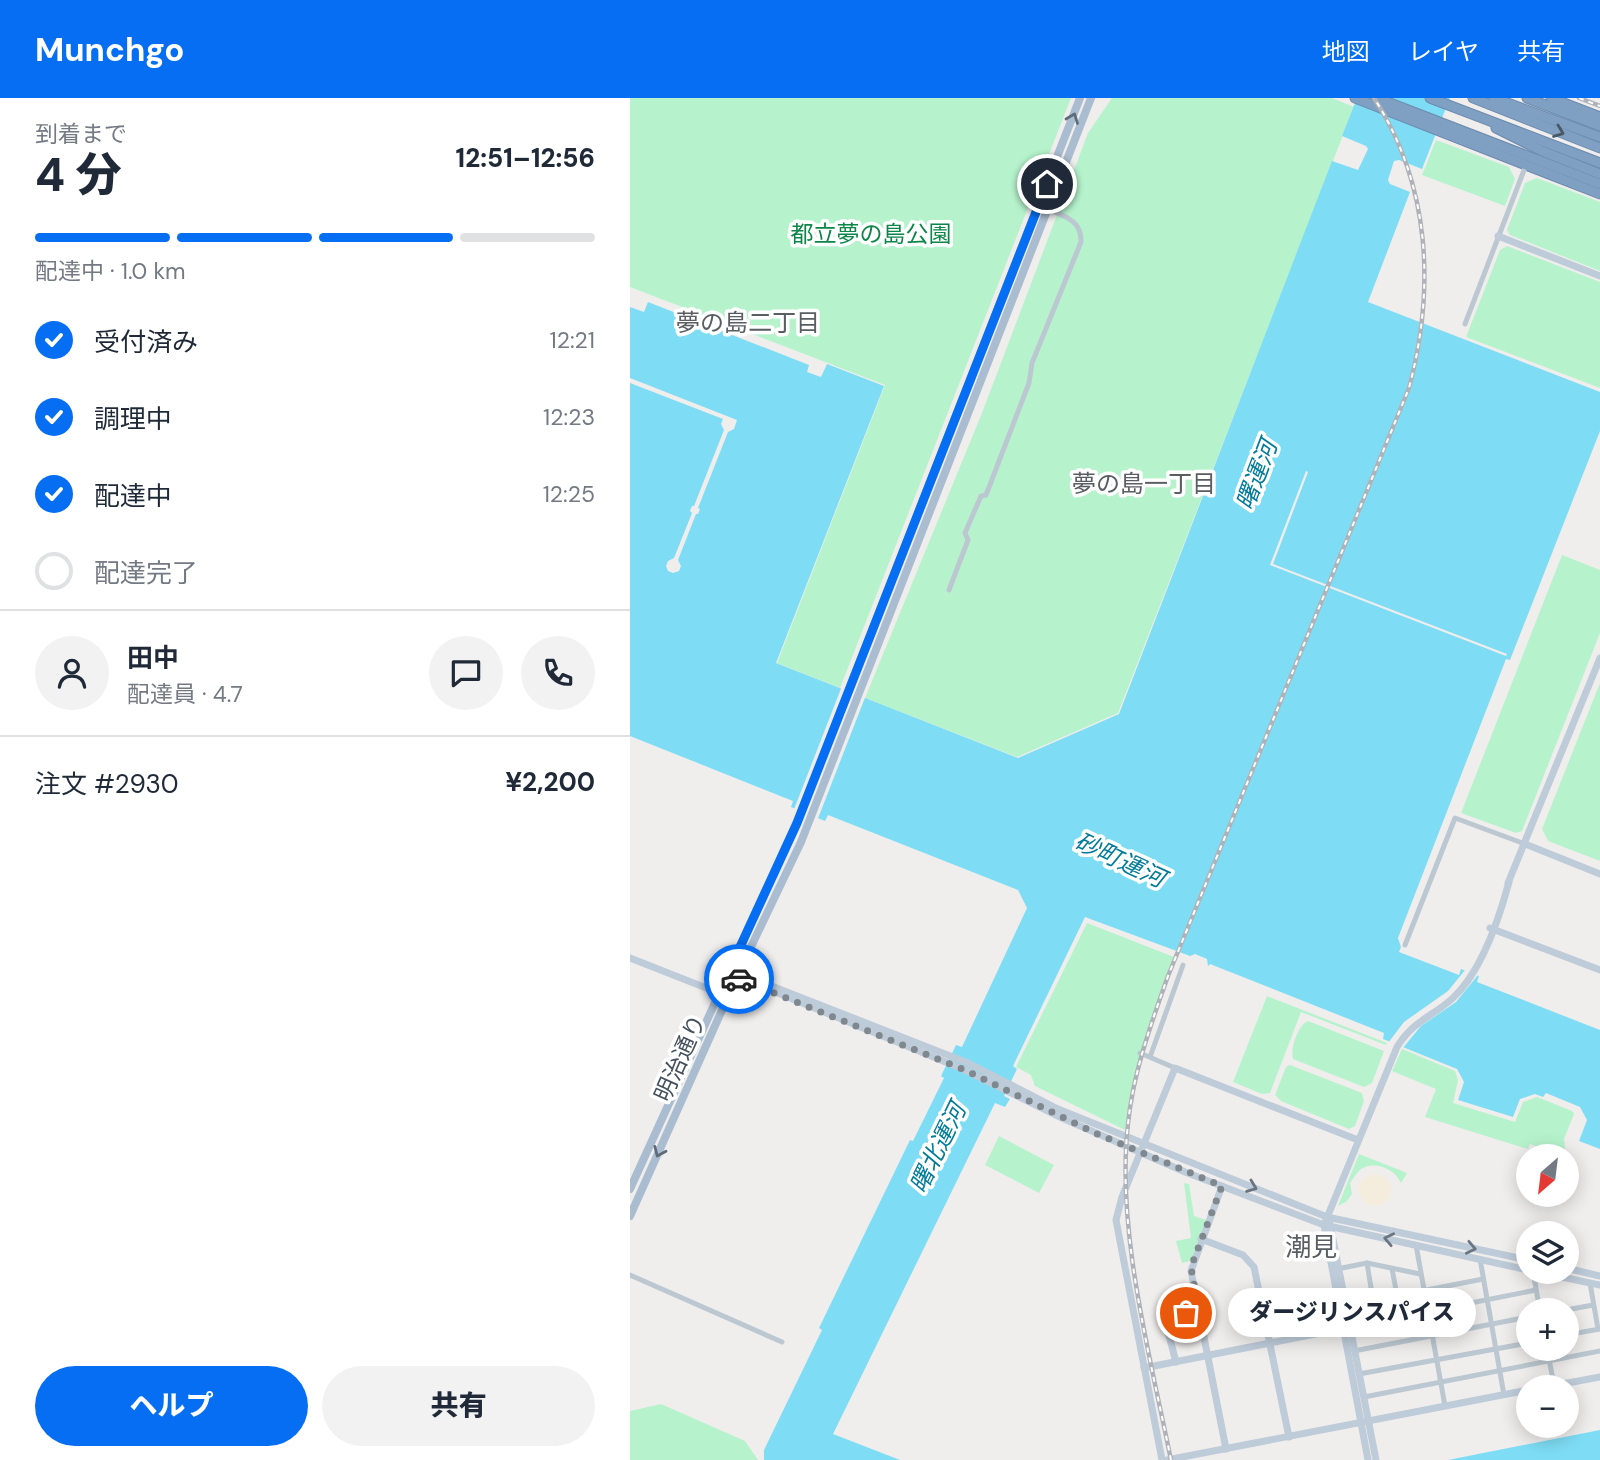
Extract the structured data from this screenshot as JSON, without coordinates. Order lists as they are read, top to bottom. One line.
{"streets":{"main road":["明治通り"]},"districts":["夢の島二丁目","夢の島一丁目","潮見"],"water":["曙運河","砂町運河","曙北運河"],"parks":["都立夢の島公園"],"places":["ダージリンスパイス"],"north":"bottom left","page":{"header":"Munchgo","nav":["地図","レイヤ","共有"],"heading":["4 分","到着まで","12:51–12:56"],"panel":["田中","配達員 · 4.7","注文 #2930","¥2,200"],"bar":"配達中 · 1.0 km","list":[["受付済み","12:21"],["調理中","12:23"],["配達中","12:25"],"配達完了"],"map_buttons":["+","−"],"bubble":"ダージリンスパイス","buttons":["ヘルプ","共有"]}}
